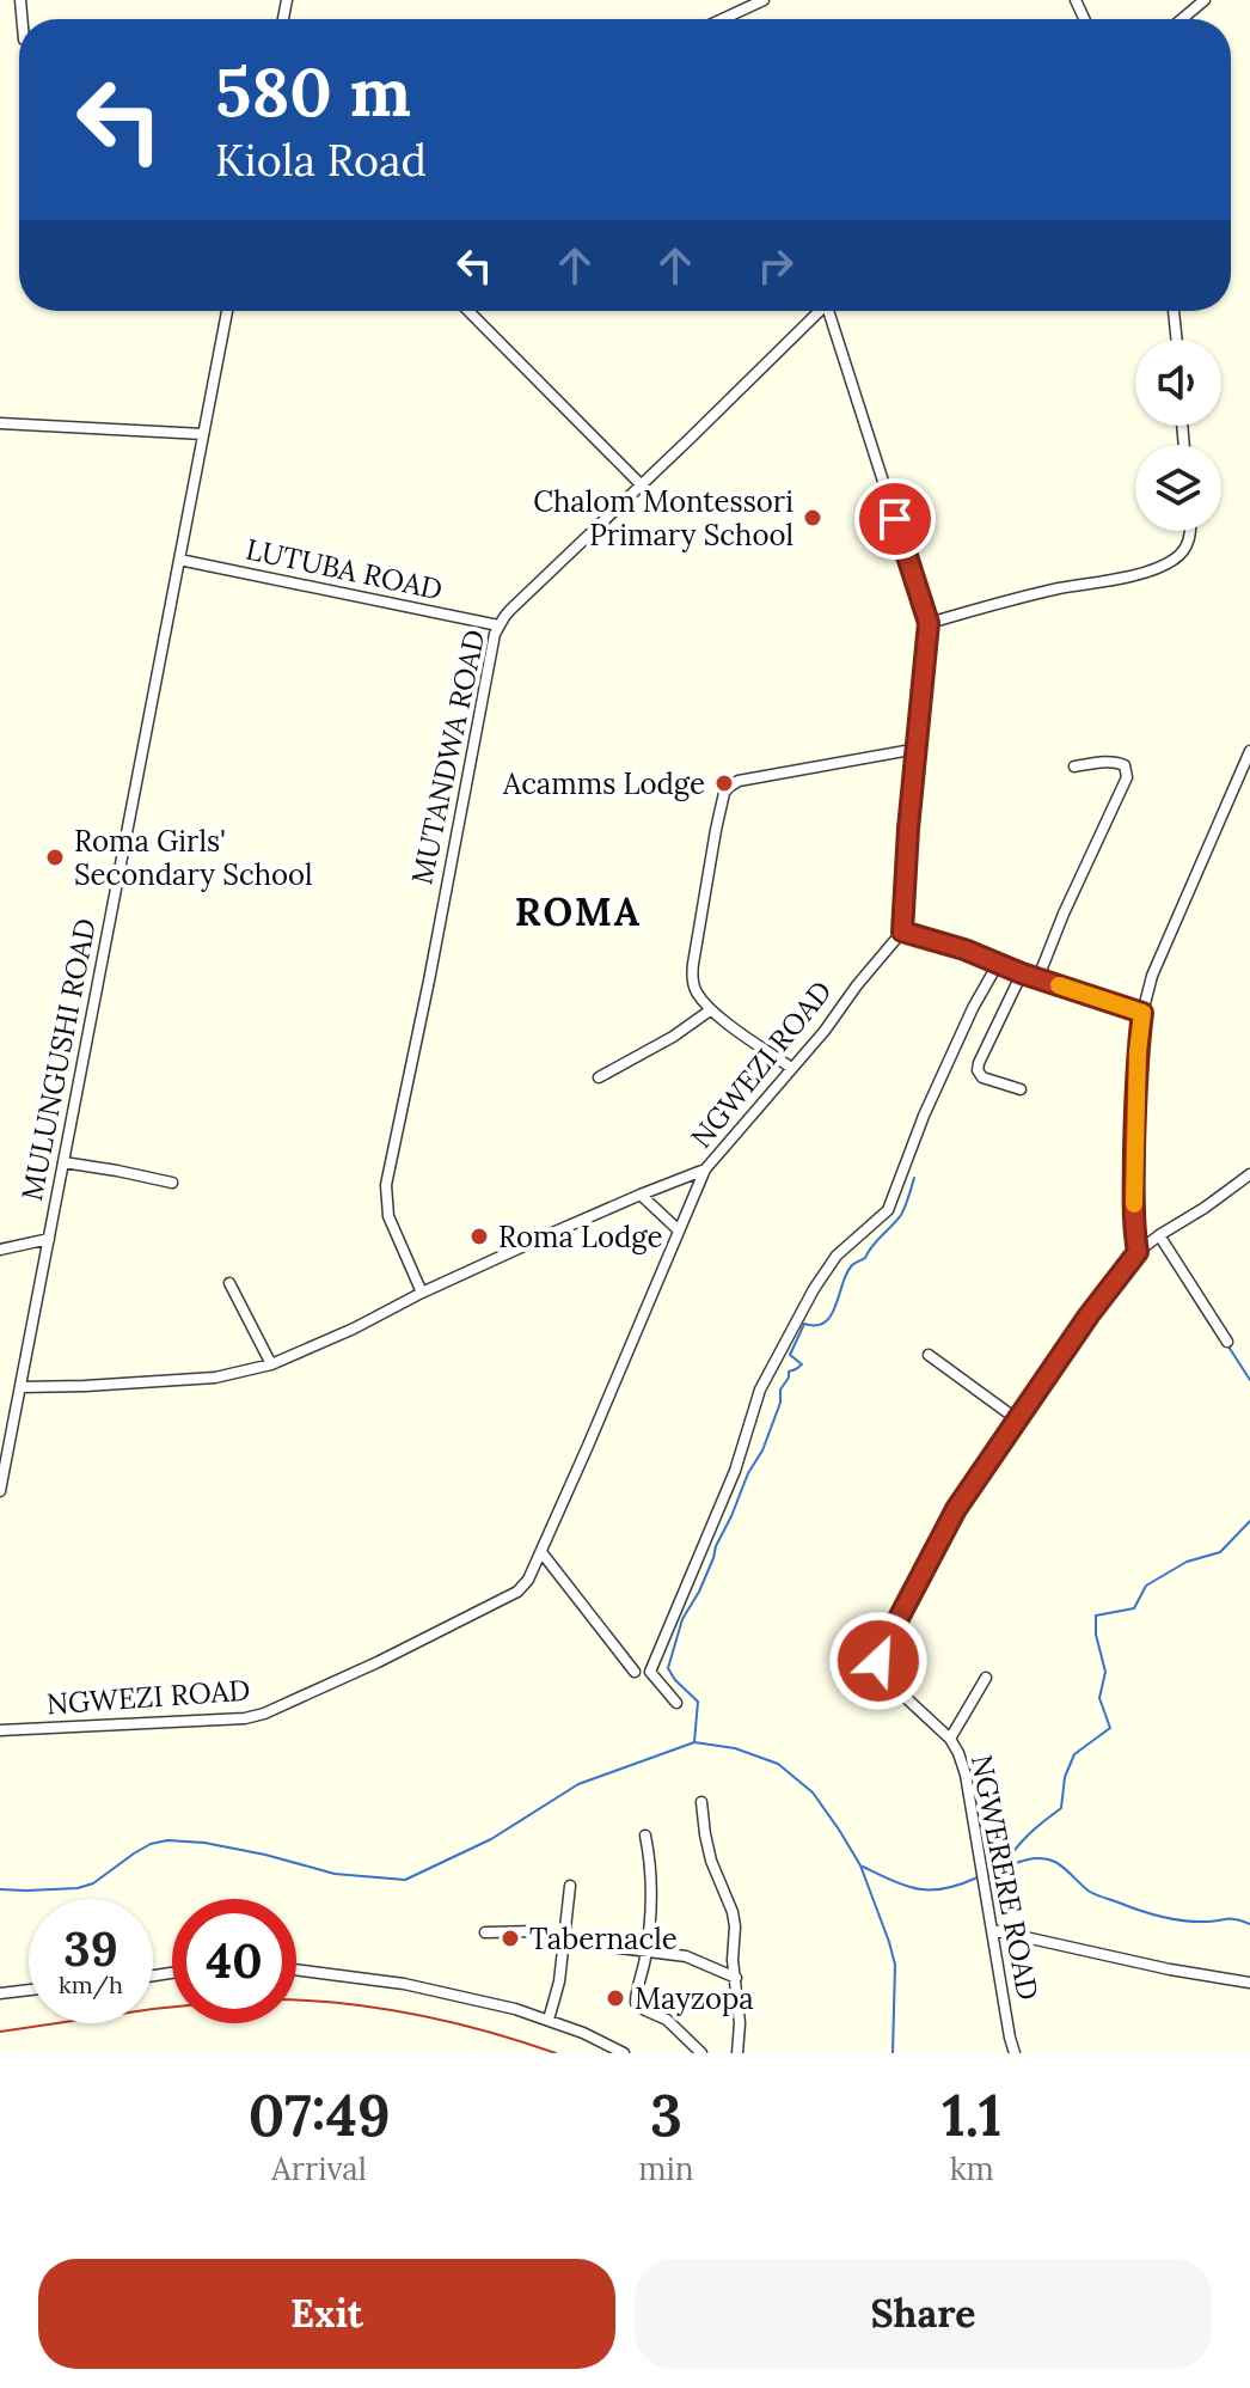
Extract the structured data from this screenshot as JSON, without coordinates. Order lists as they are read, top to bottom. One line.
{"streets":{"street":["LUTUBA ROAD","MUTANDWA ROAD","MULUNGUSHI ROAD","NGWEZI ROAD","NGWERERE ROAD"]},"crossings":[["LUTUBA ROAD","MUTANDWA ROAD"],["LUTUBA ROAD","MULUNGUSHI ROAD"]],"districts":["ROMA"],"places":["Chalom Montessori Primary School","Acamms Lodge","Roma Girls' Secondary School","Roma Lodge","Tabernacle","Mayzopa"],"page":{"turn":["580 m","Kiola Road"],"speed":"39 km/h","limit":"40","eta":["07:49","Arrival","3","min","1.1","km"],"buttons":["Exit","Share"]}}
